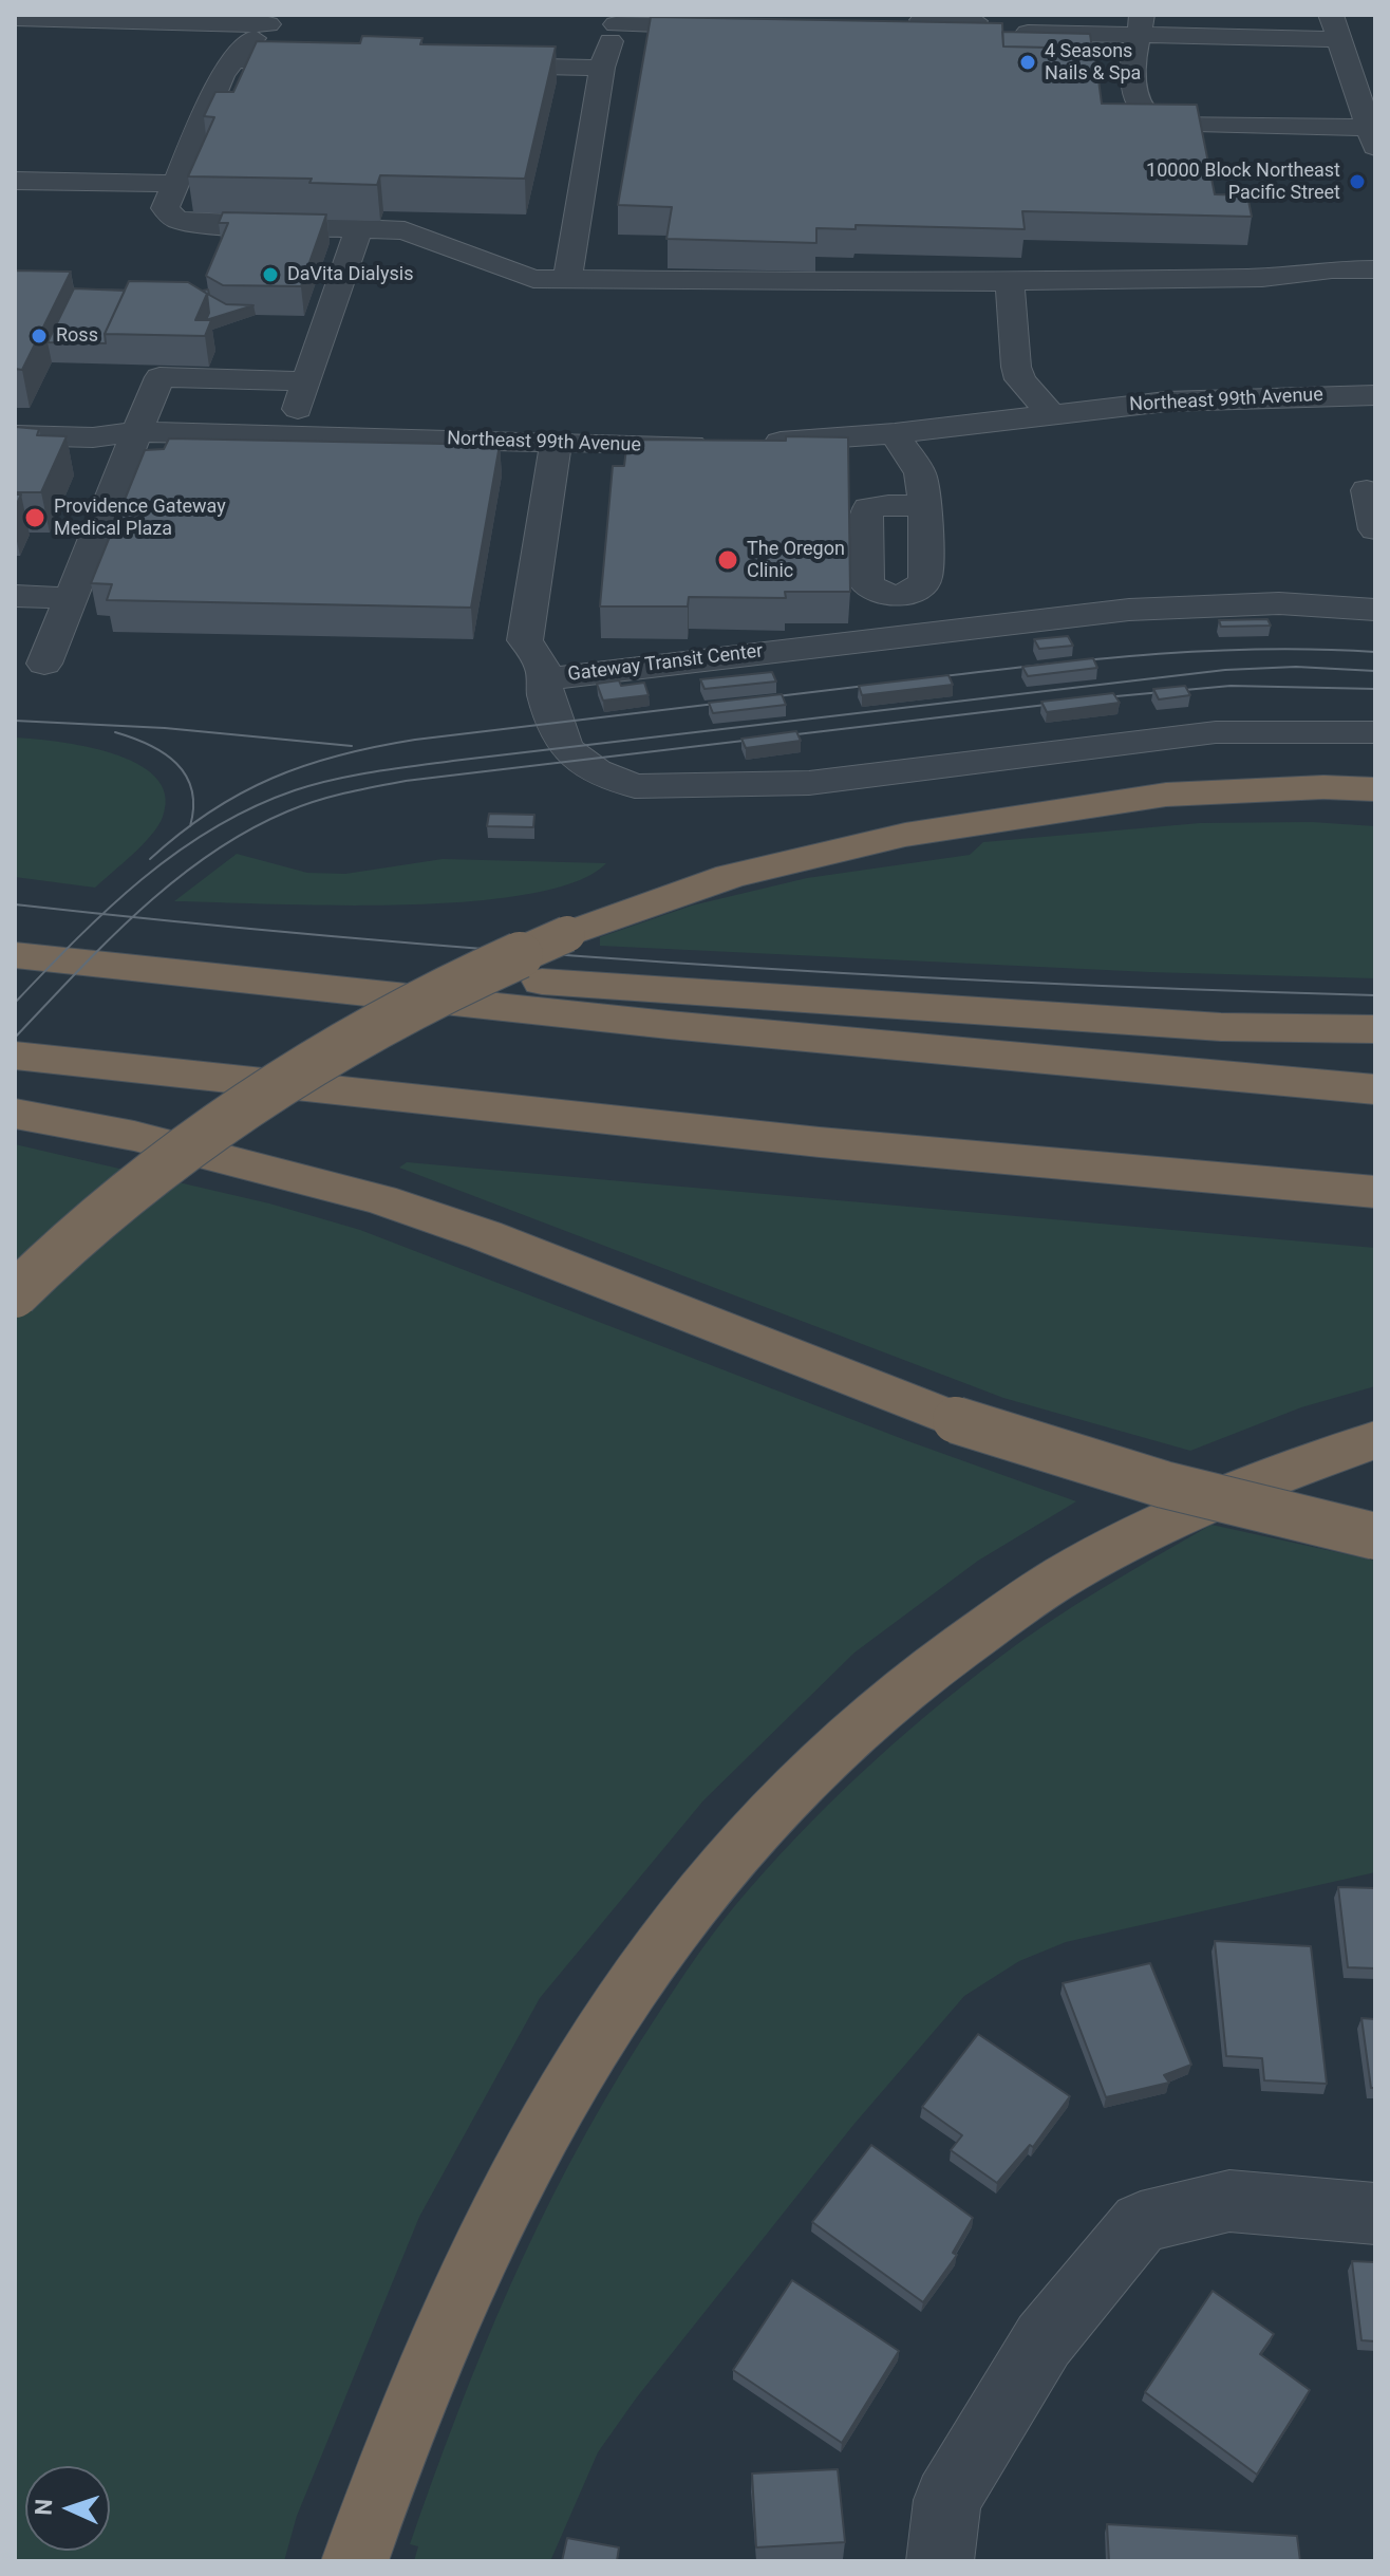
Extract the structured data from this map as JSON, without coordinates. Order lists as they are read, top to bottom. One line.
{"streets":{"street":["Northeast 99th Avenue","Gateway Transit Center"]},"places":["4 Seasons Nails & Spa","10000 Block Northeast Pacific Street","DaVita Dialysis","Ross","Providence Gateway Medical Plaza","The Oregon Clinic"],"north":"left"}
